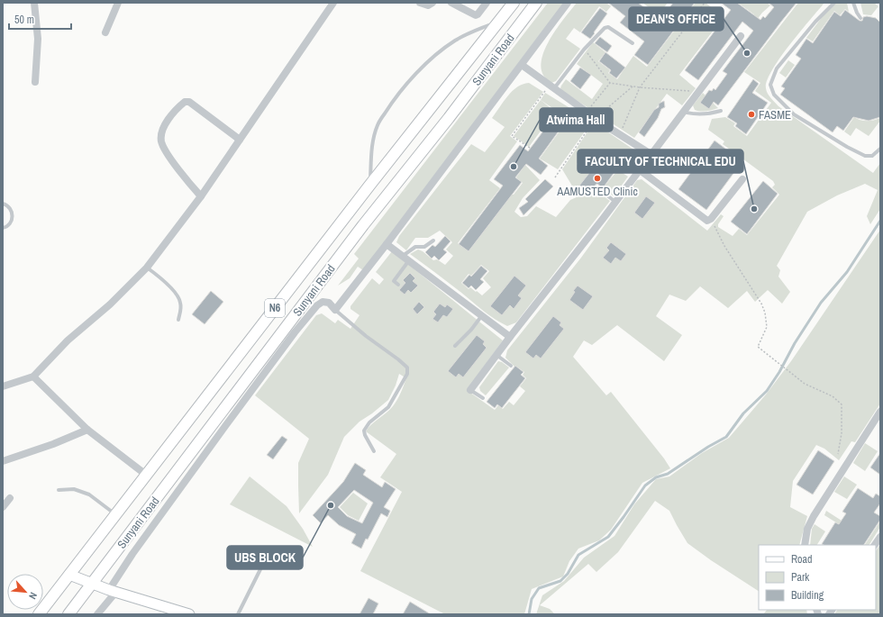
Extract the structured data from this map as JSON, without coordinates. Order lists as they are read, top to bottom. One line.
{"streets":{"main road":["Sunyani Road","N6"]},"places":["DEAN'S OFFICE","FASME","Atwima Hall","AAMUSTED Clinic","FACULTY OF TECHNICAL EDU","UBS BLOCK"],"legend":["Road","Park","Building"],"scale_bar":"50 m","north":"bottom right"}
